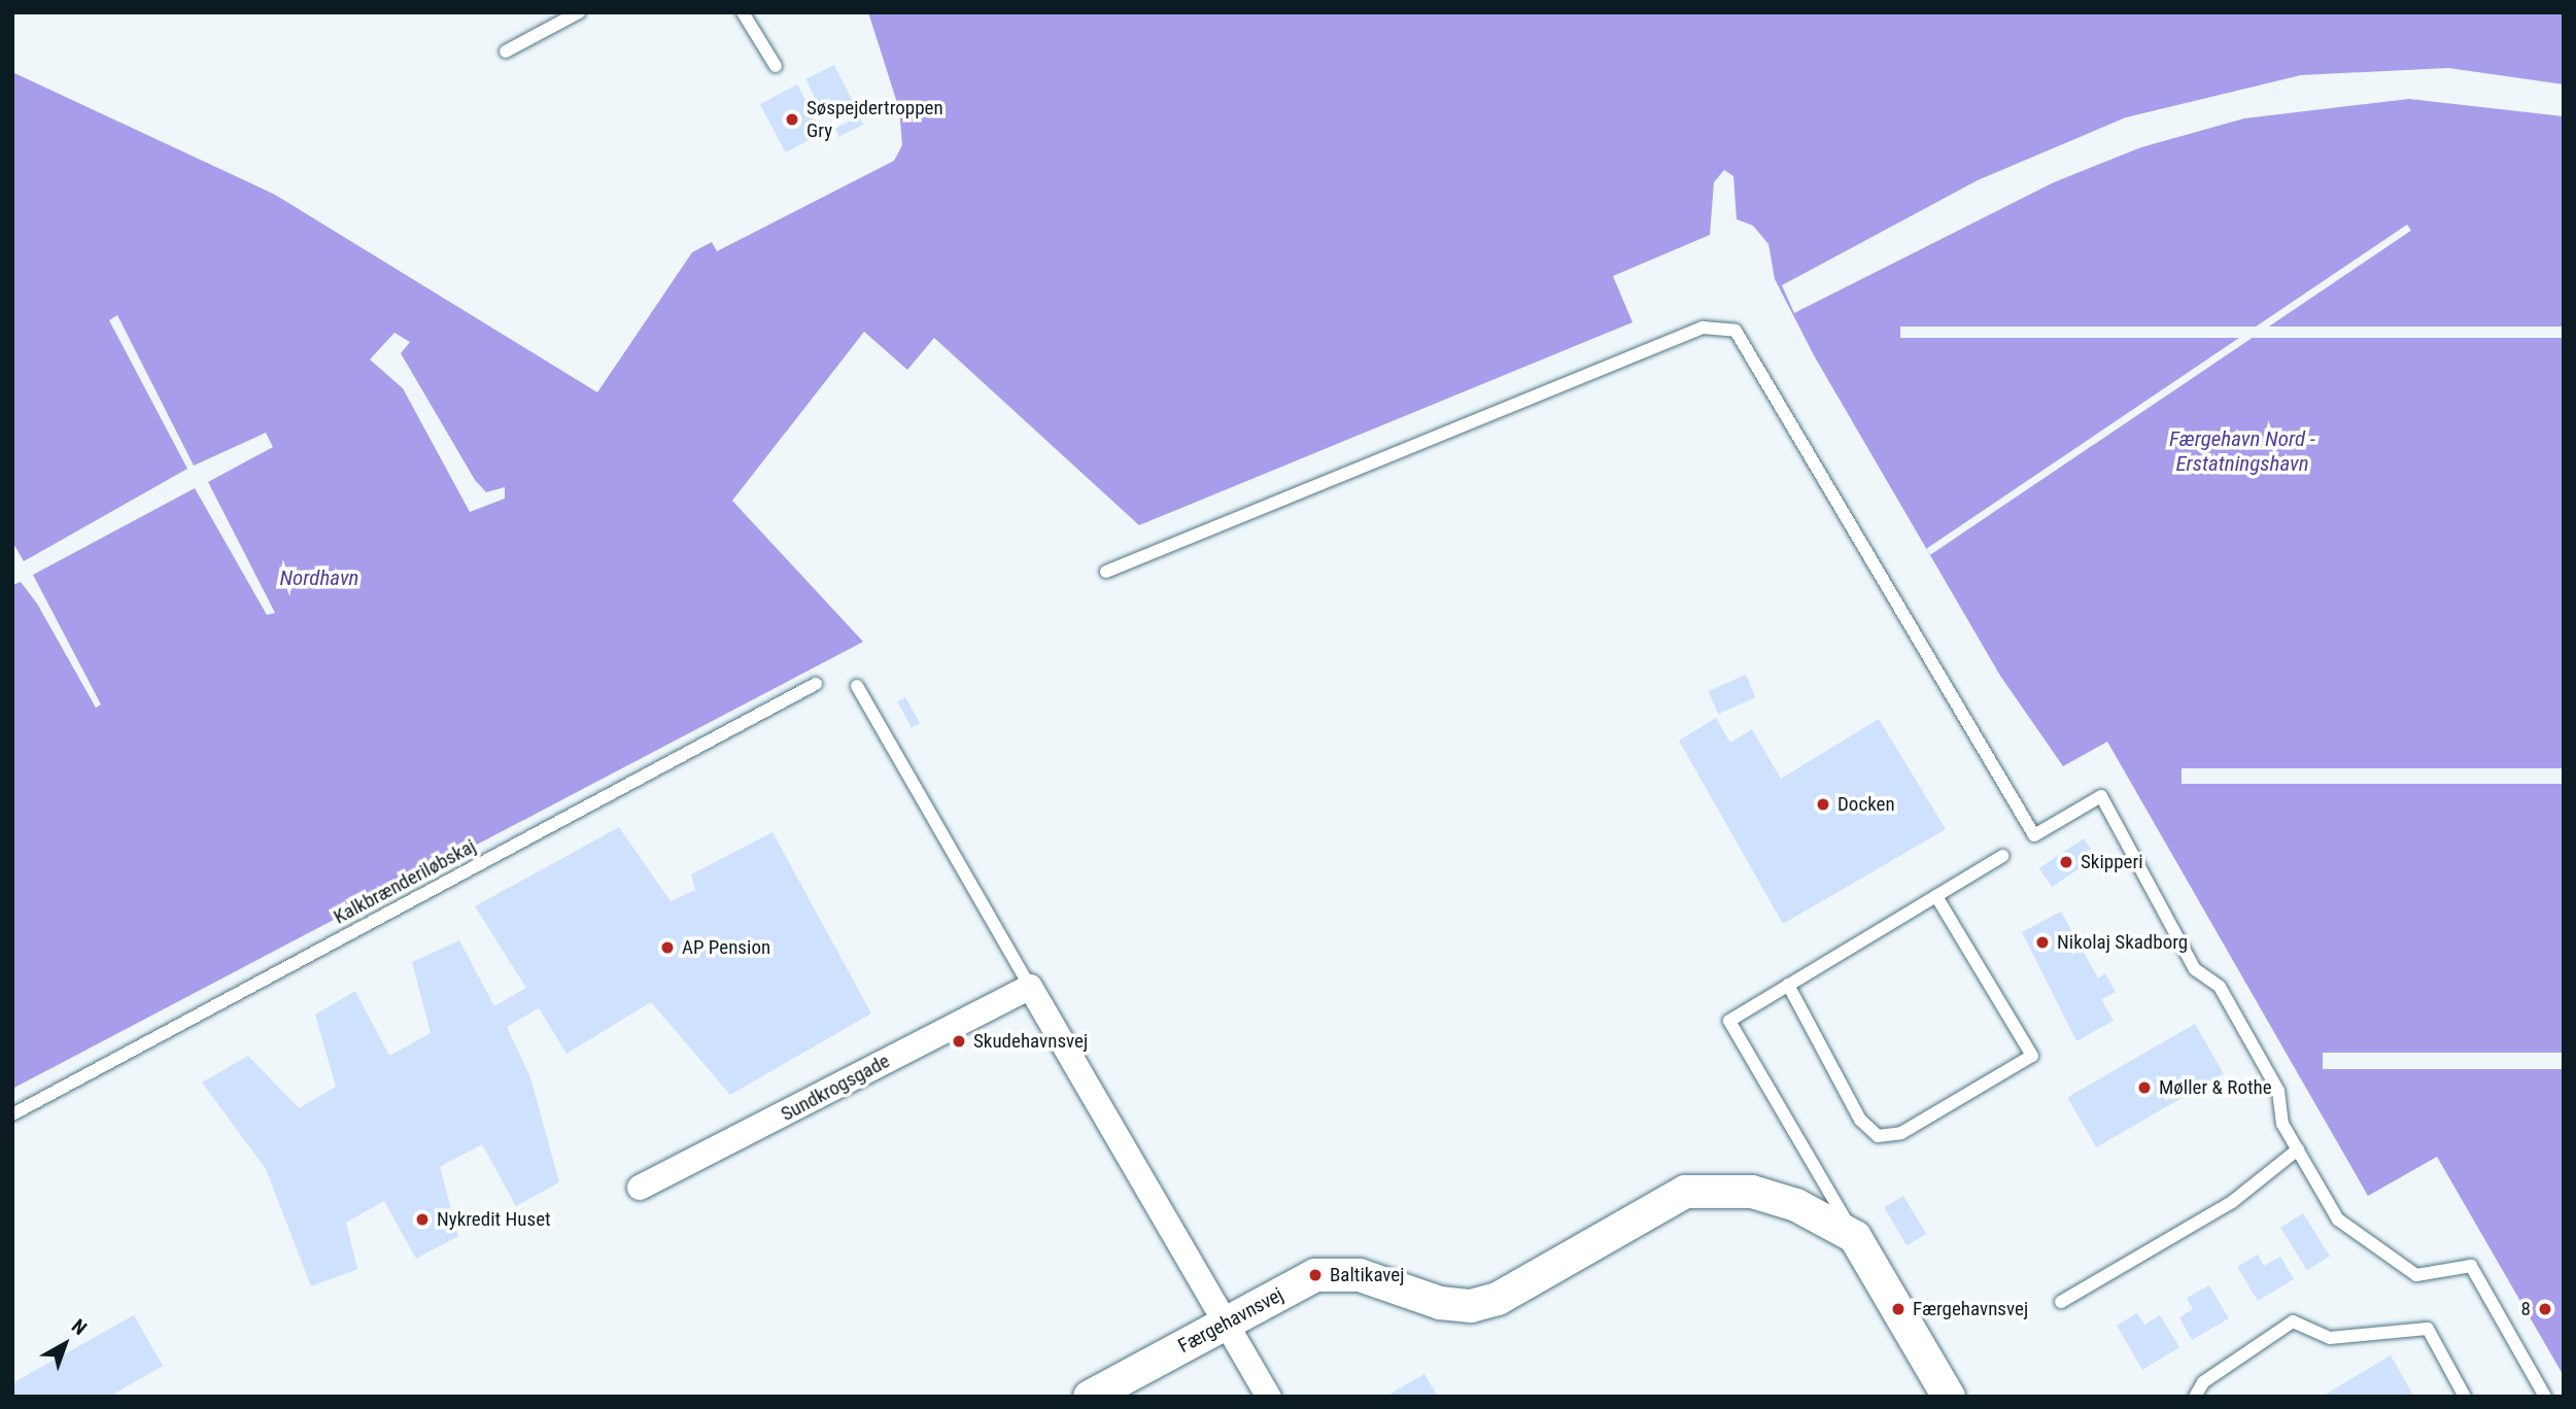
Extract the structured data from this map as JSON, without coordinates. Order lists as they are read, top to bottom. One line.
{"streets":{"street":["Sundkrogsgade","Færgehavnsvej"],"lane":["Kalkbrænderiløbskaj"]},"water":["Færgehavn Nord - Erstatningshavn","Nordhavn"],"places":["Søspejdertroppen Gry","Docken","Skipperi","Nikolaj Skadborg","AP Pension","Skudehavnsvej","Møller & Rothe","Nykredit Huset","Baltikavej","Færgehavnsvej","8"],"north":"top right"}
